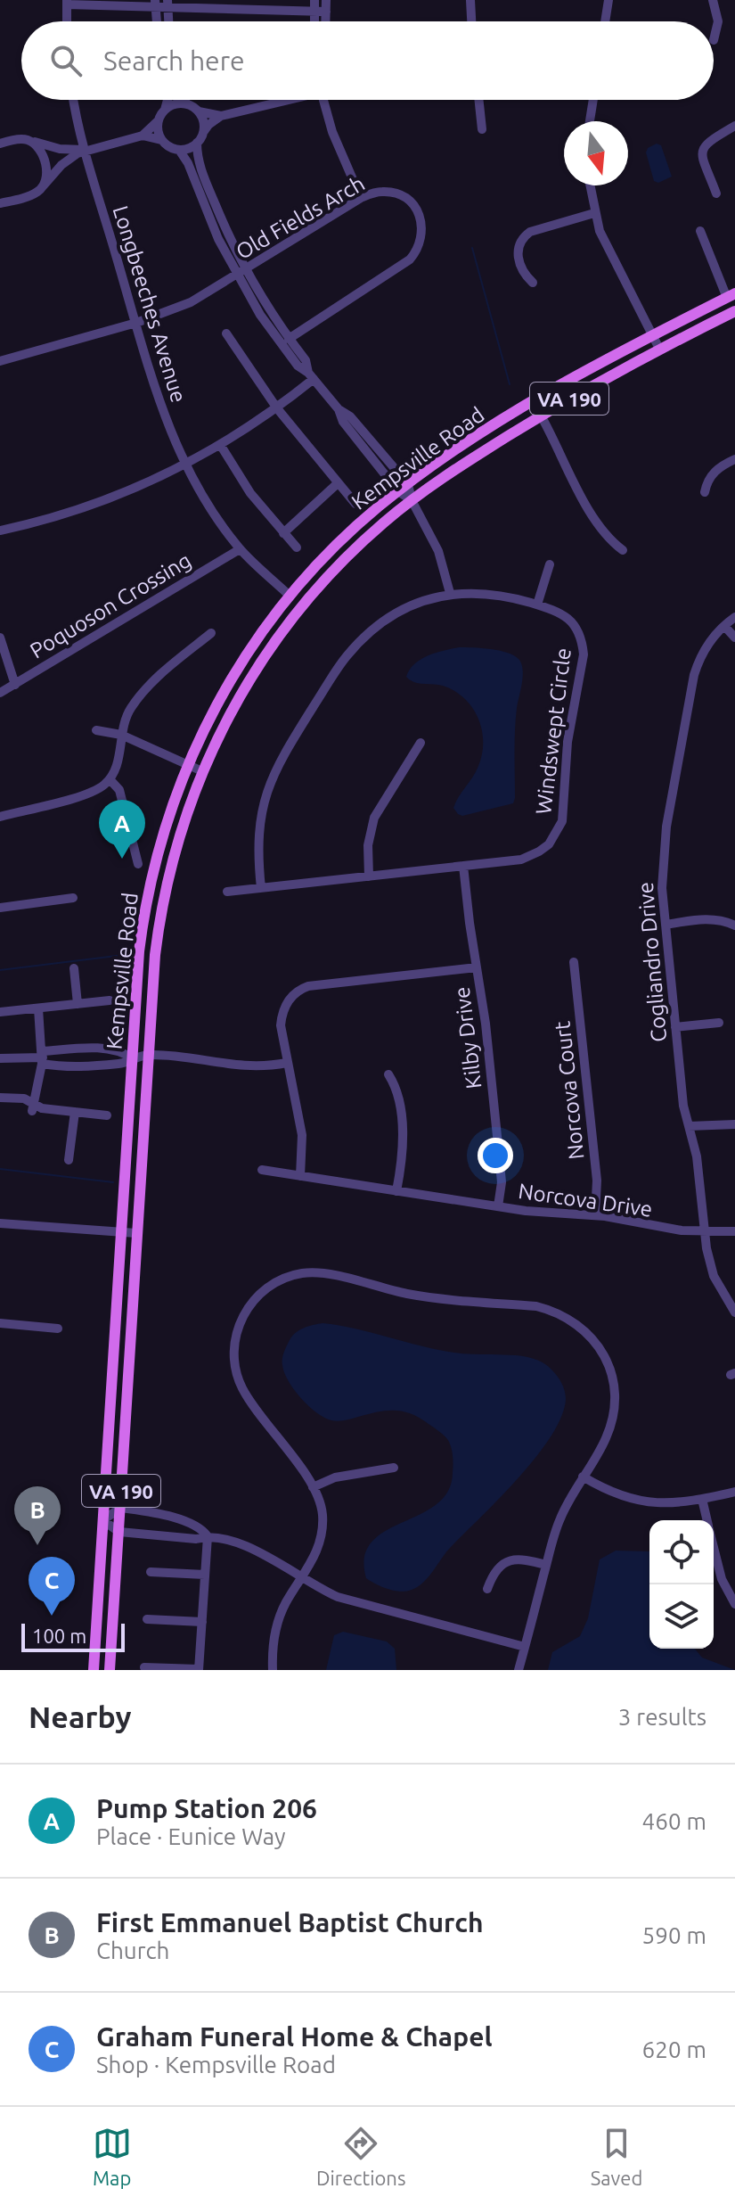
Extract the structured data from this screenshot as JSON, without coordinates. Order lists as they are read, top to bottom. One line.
{"streets":{"main road":["VA 190","Kempsville Road"],"street":["Old Fields Arch","Longbeeches Avenue","Poquoson Crossing","Windswept Circle","Cogliandro Drive","Kilby Drive","Norcova Court","Norcova Drive"]},"crossings":[["Old Fields Arch","Longbeeches Avenue"],["Longbeeches Avenue","Kempsville Road"],["Longbeeches Avenue","Poquoson Crossing"],["Windswept Circle","Kilby Drive"],["Cogliandro Drive","Norcova Drive"],["Kilby Drive","Norcova Drive"],["Norcova Court","Norcova Drive"]],"scale_bar":"100 m","north":"bottom","page":{"search":"Search here","pins":["A","B","C"],"scale":"100 m","heading":["Nearby","3 results"],"list":[{"mark":"A","name":"Pump Station 206","note":"Place · Eunice Way","value":"460 m"},{"mark":"B","name":"First Emmanuel Baptist Church","note":"Church","value":"590 m"},{"mark":"C","name":"Graham Funeral Home & Chapel","note":"Shop · Kempsville Road","value":"620 m"}],"nav":["Map","Directions","Saved"]}}
